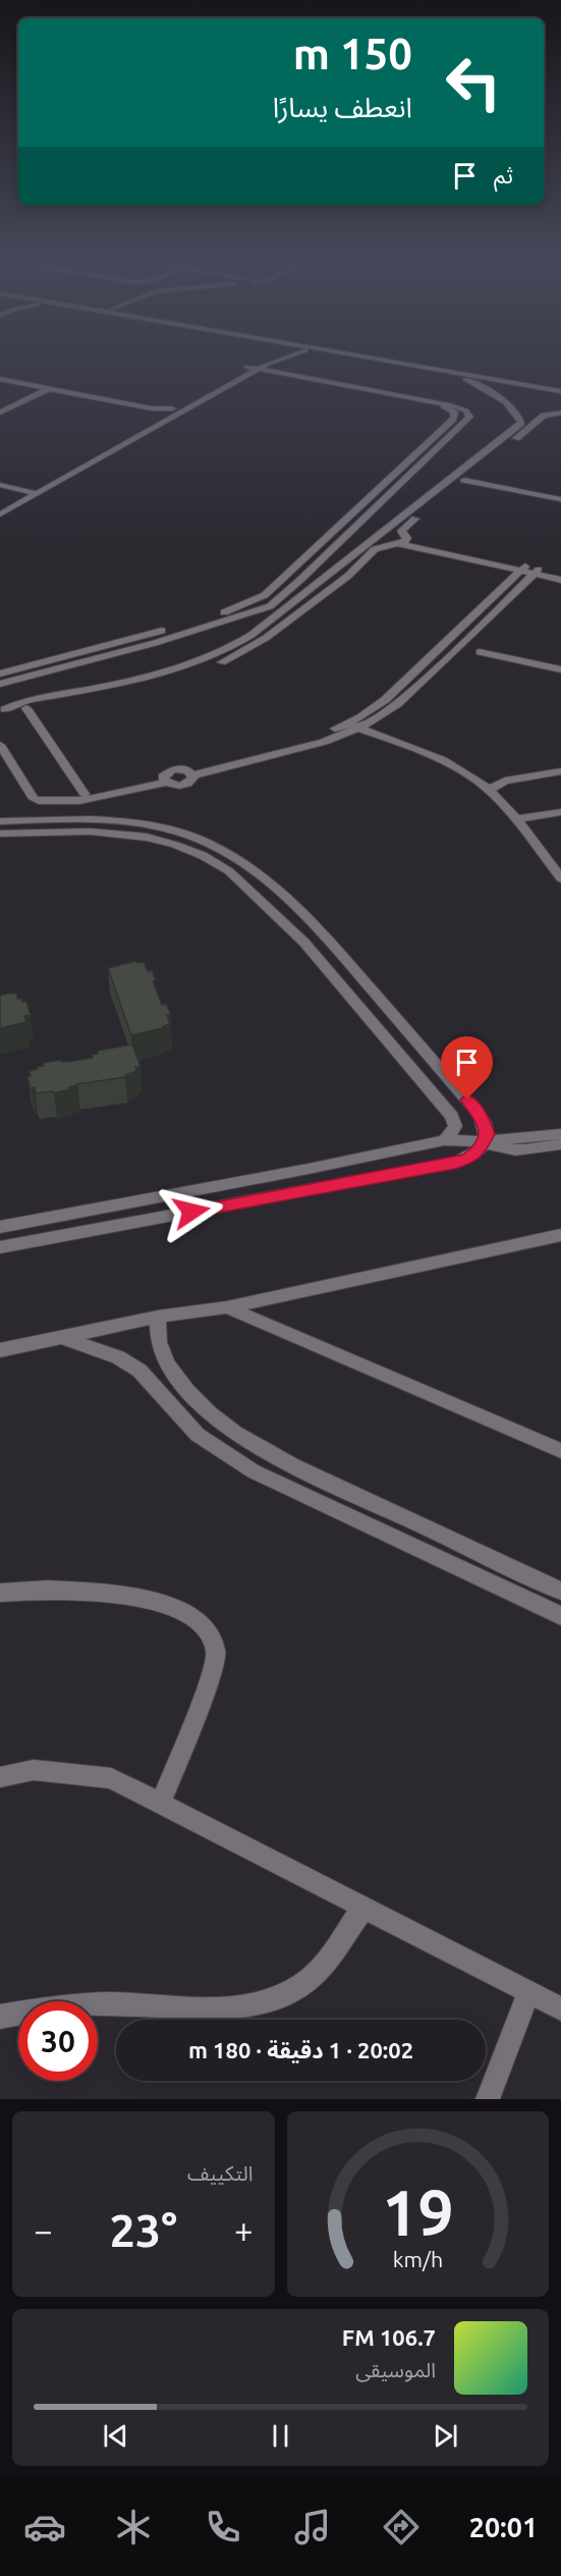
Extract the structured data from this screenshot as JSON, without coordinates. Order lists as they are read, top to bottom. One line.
{"page":{"turn":["150 m","انعطف يسارًا"],"then":"ثم","limit":"30","trip":"20:02 · 1 دقيقة · 180 m","tile":"التكييف","heat":["−","23°","+"],"song":["106.7 FM","الموسيقى"],"tabs":"20:01","gauge":["19","km/h"]}}
